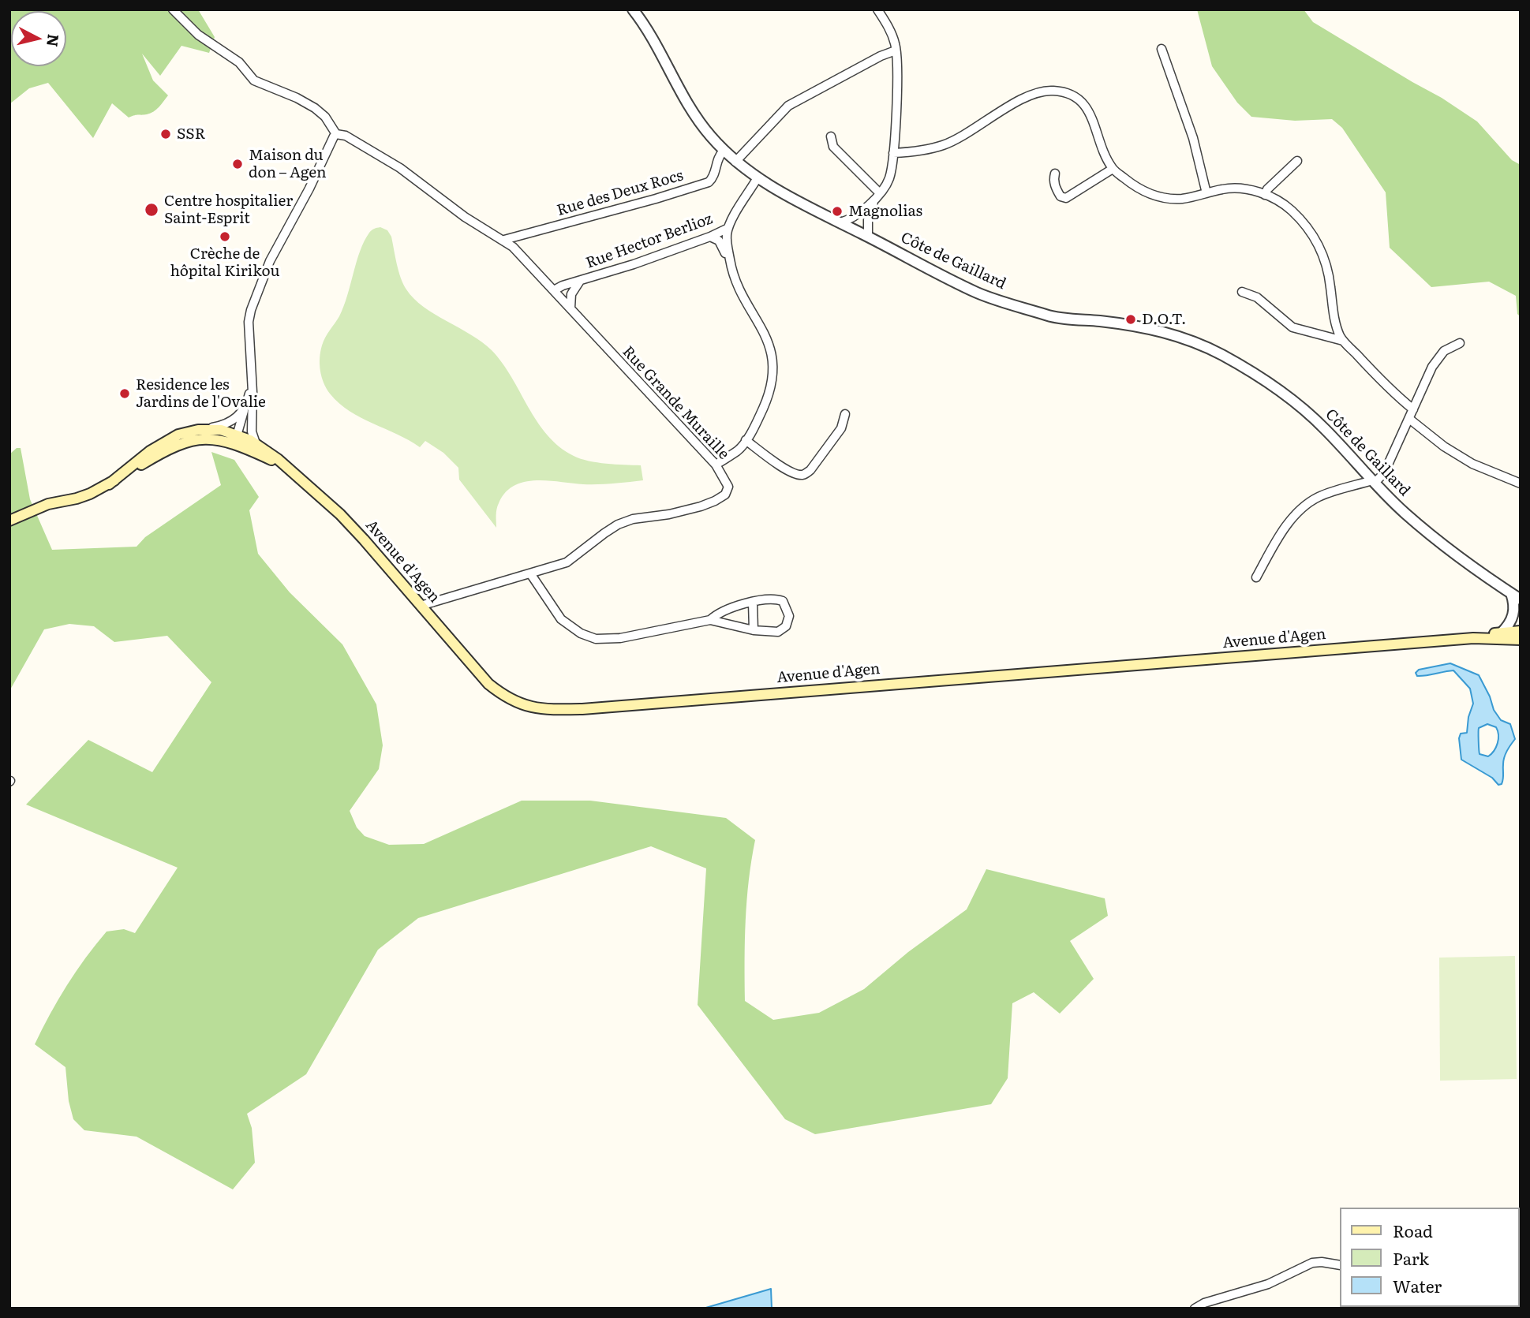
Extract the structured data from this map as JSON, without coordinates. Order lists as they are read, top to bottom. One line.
{"streets":{"main road":["Avenue d'Agen"],"street":["Rue des Deux Rocs","Rue Hector Berlioz","Côte de Gaillard","Rue Grande Muraille"]},"crossings":[["Rue des Deux Rocs","Côte de Gaillard"],["Rue des Deux Rocs","Rue Grande Muraille"],["Rue Hector Berlioz","Rue Grande Muraille"],["Rue Grande Muraille","Avenue d'Agen"]],"places":["SSR","Maison du don – Agen","Centre hospitalier Saint-Esprit","Magnolias","Crèche de hôpital Kirikou","D.O.T.","Residence les Jardins de l'Ovalie"],"legend":["Road","Park","Water"],"north":"right"}
